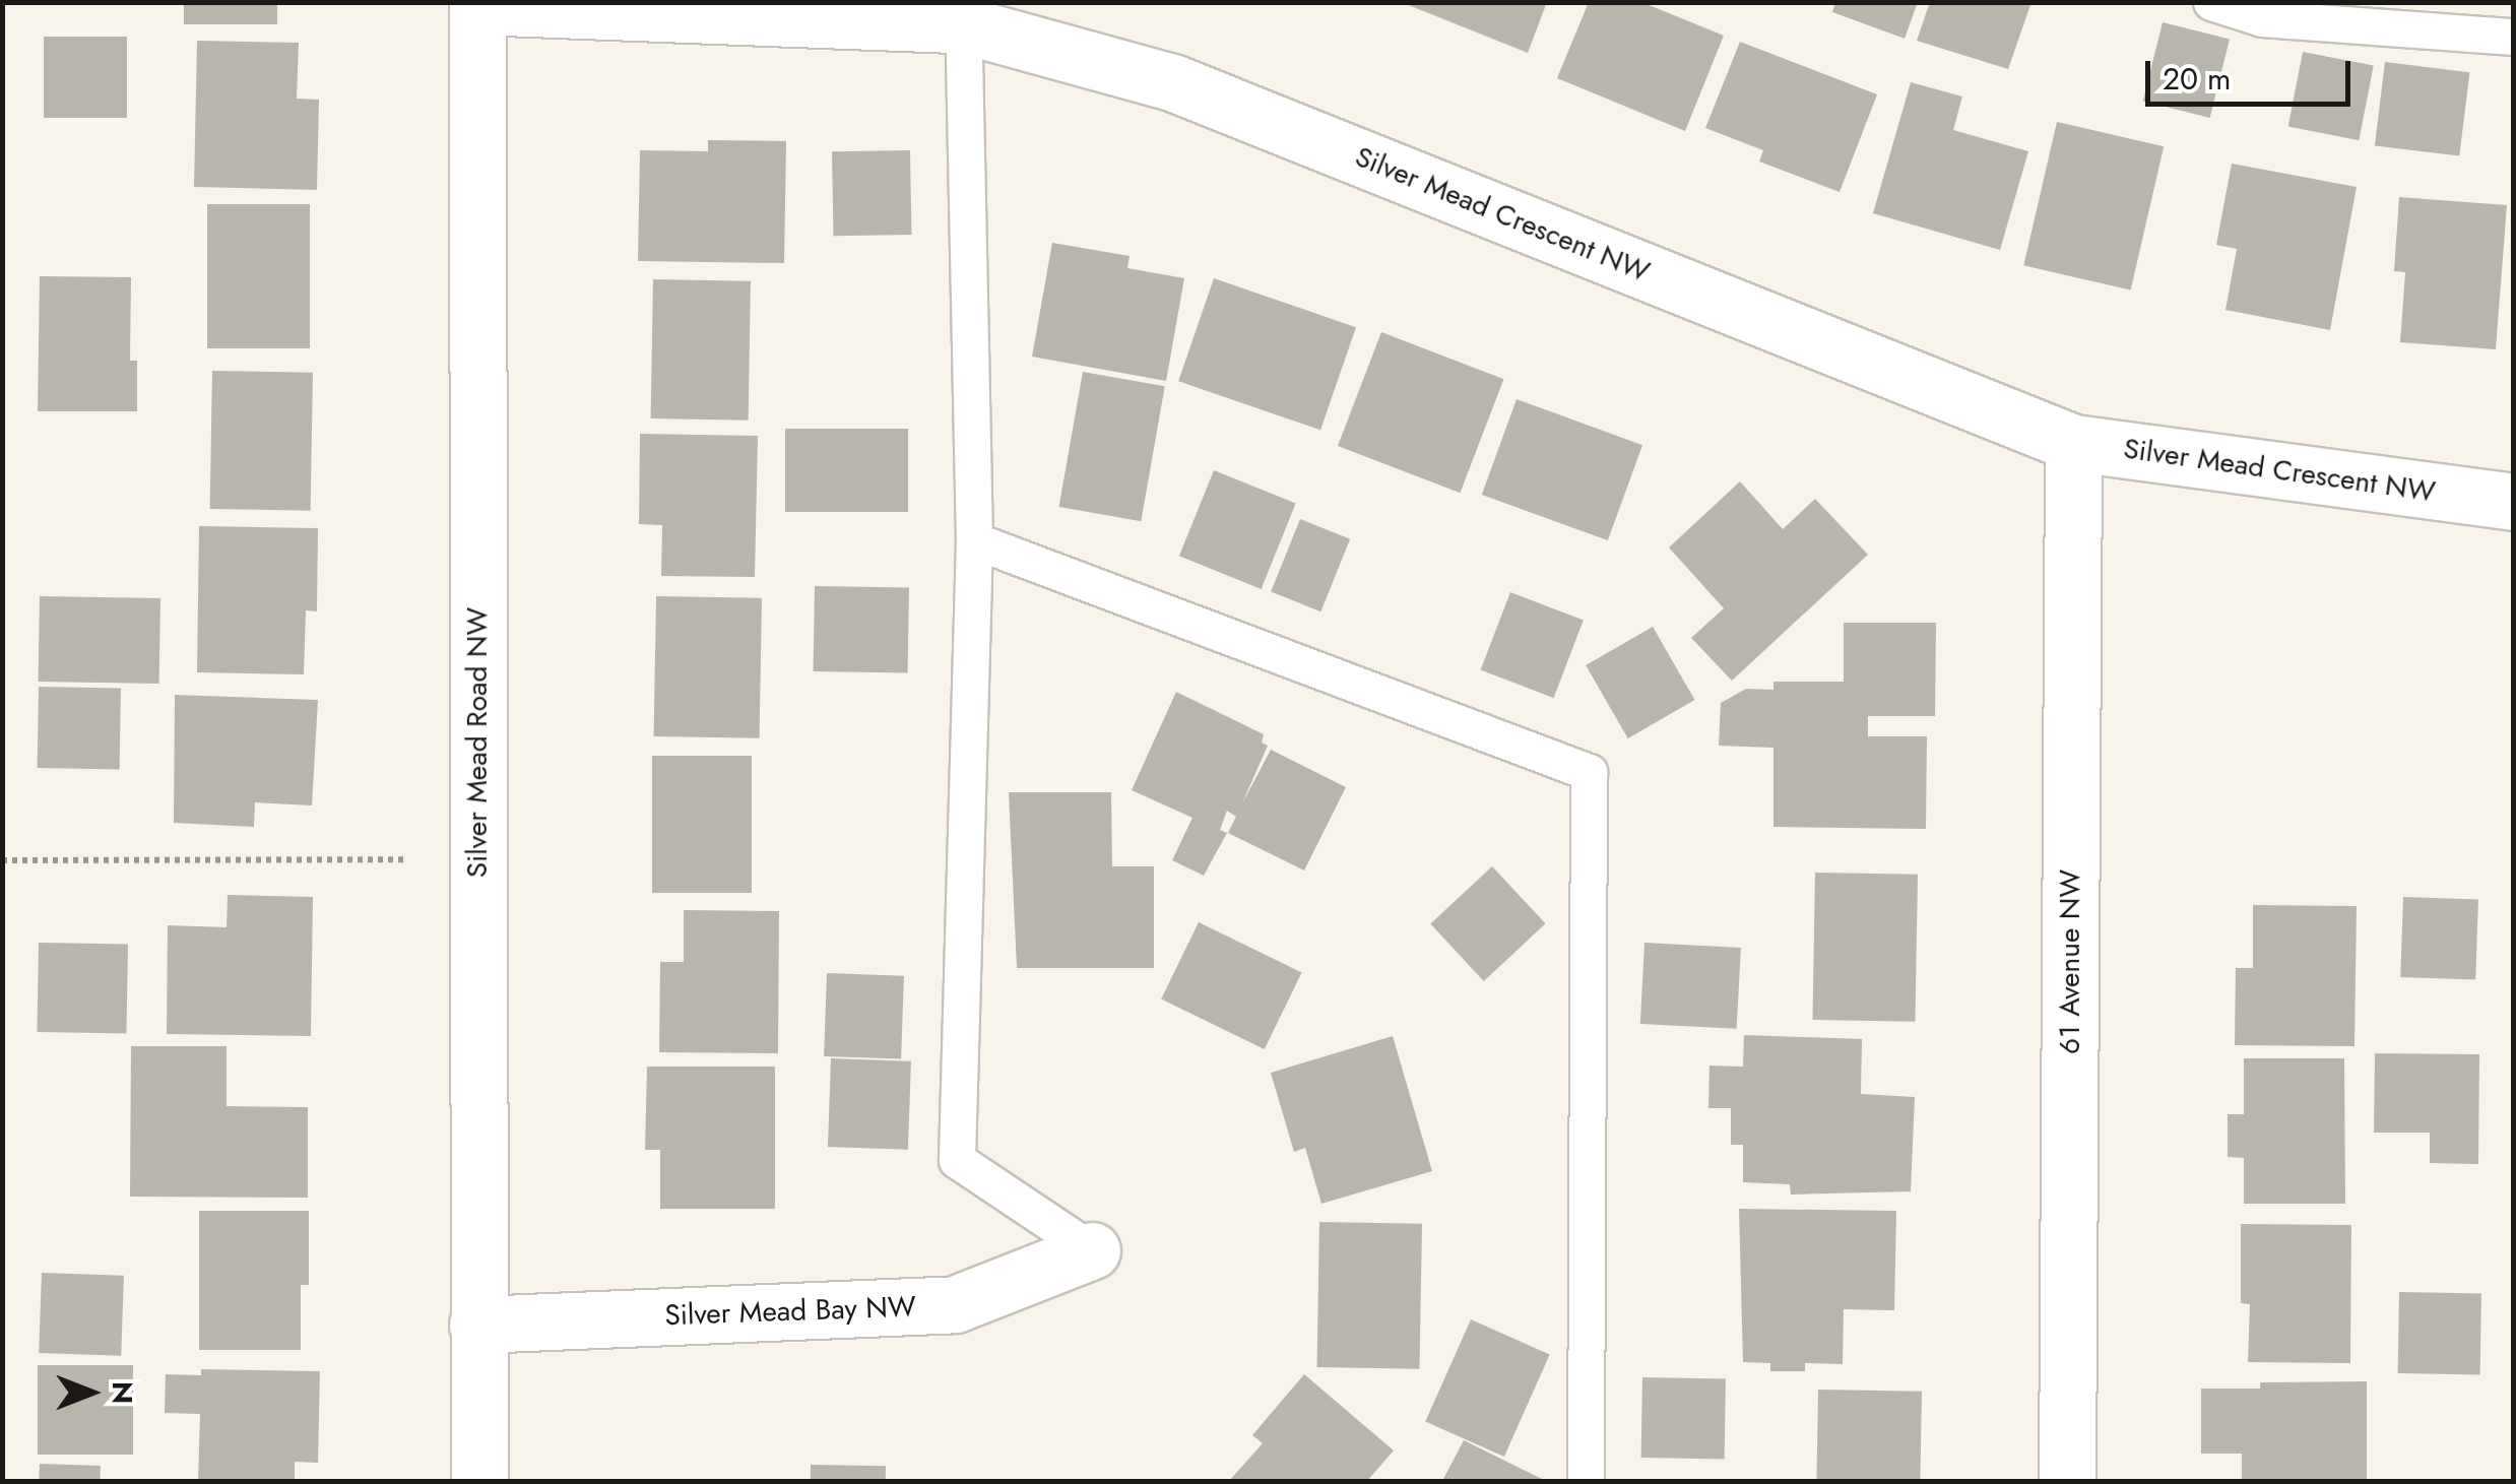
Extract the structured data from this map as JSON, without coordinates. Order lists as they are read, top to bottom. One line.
{"streets":{"street":["Silver Mead Crescent NW","Silver Mead Road NW","61 Avenue NW","Silver Mead Bay NW"]},"crossings":[["Silver Mead Crescent NW","Silver Mead Road NW"],["Silver Mead Crescent NW","61 Avenue NW"],["Silver Mead Road NW","Silver Mead Bay NW"]],"scale_bar":"20 m","north":"right"}
